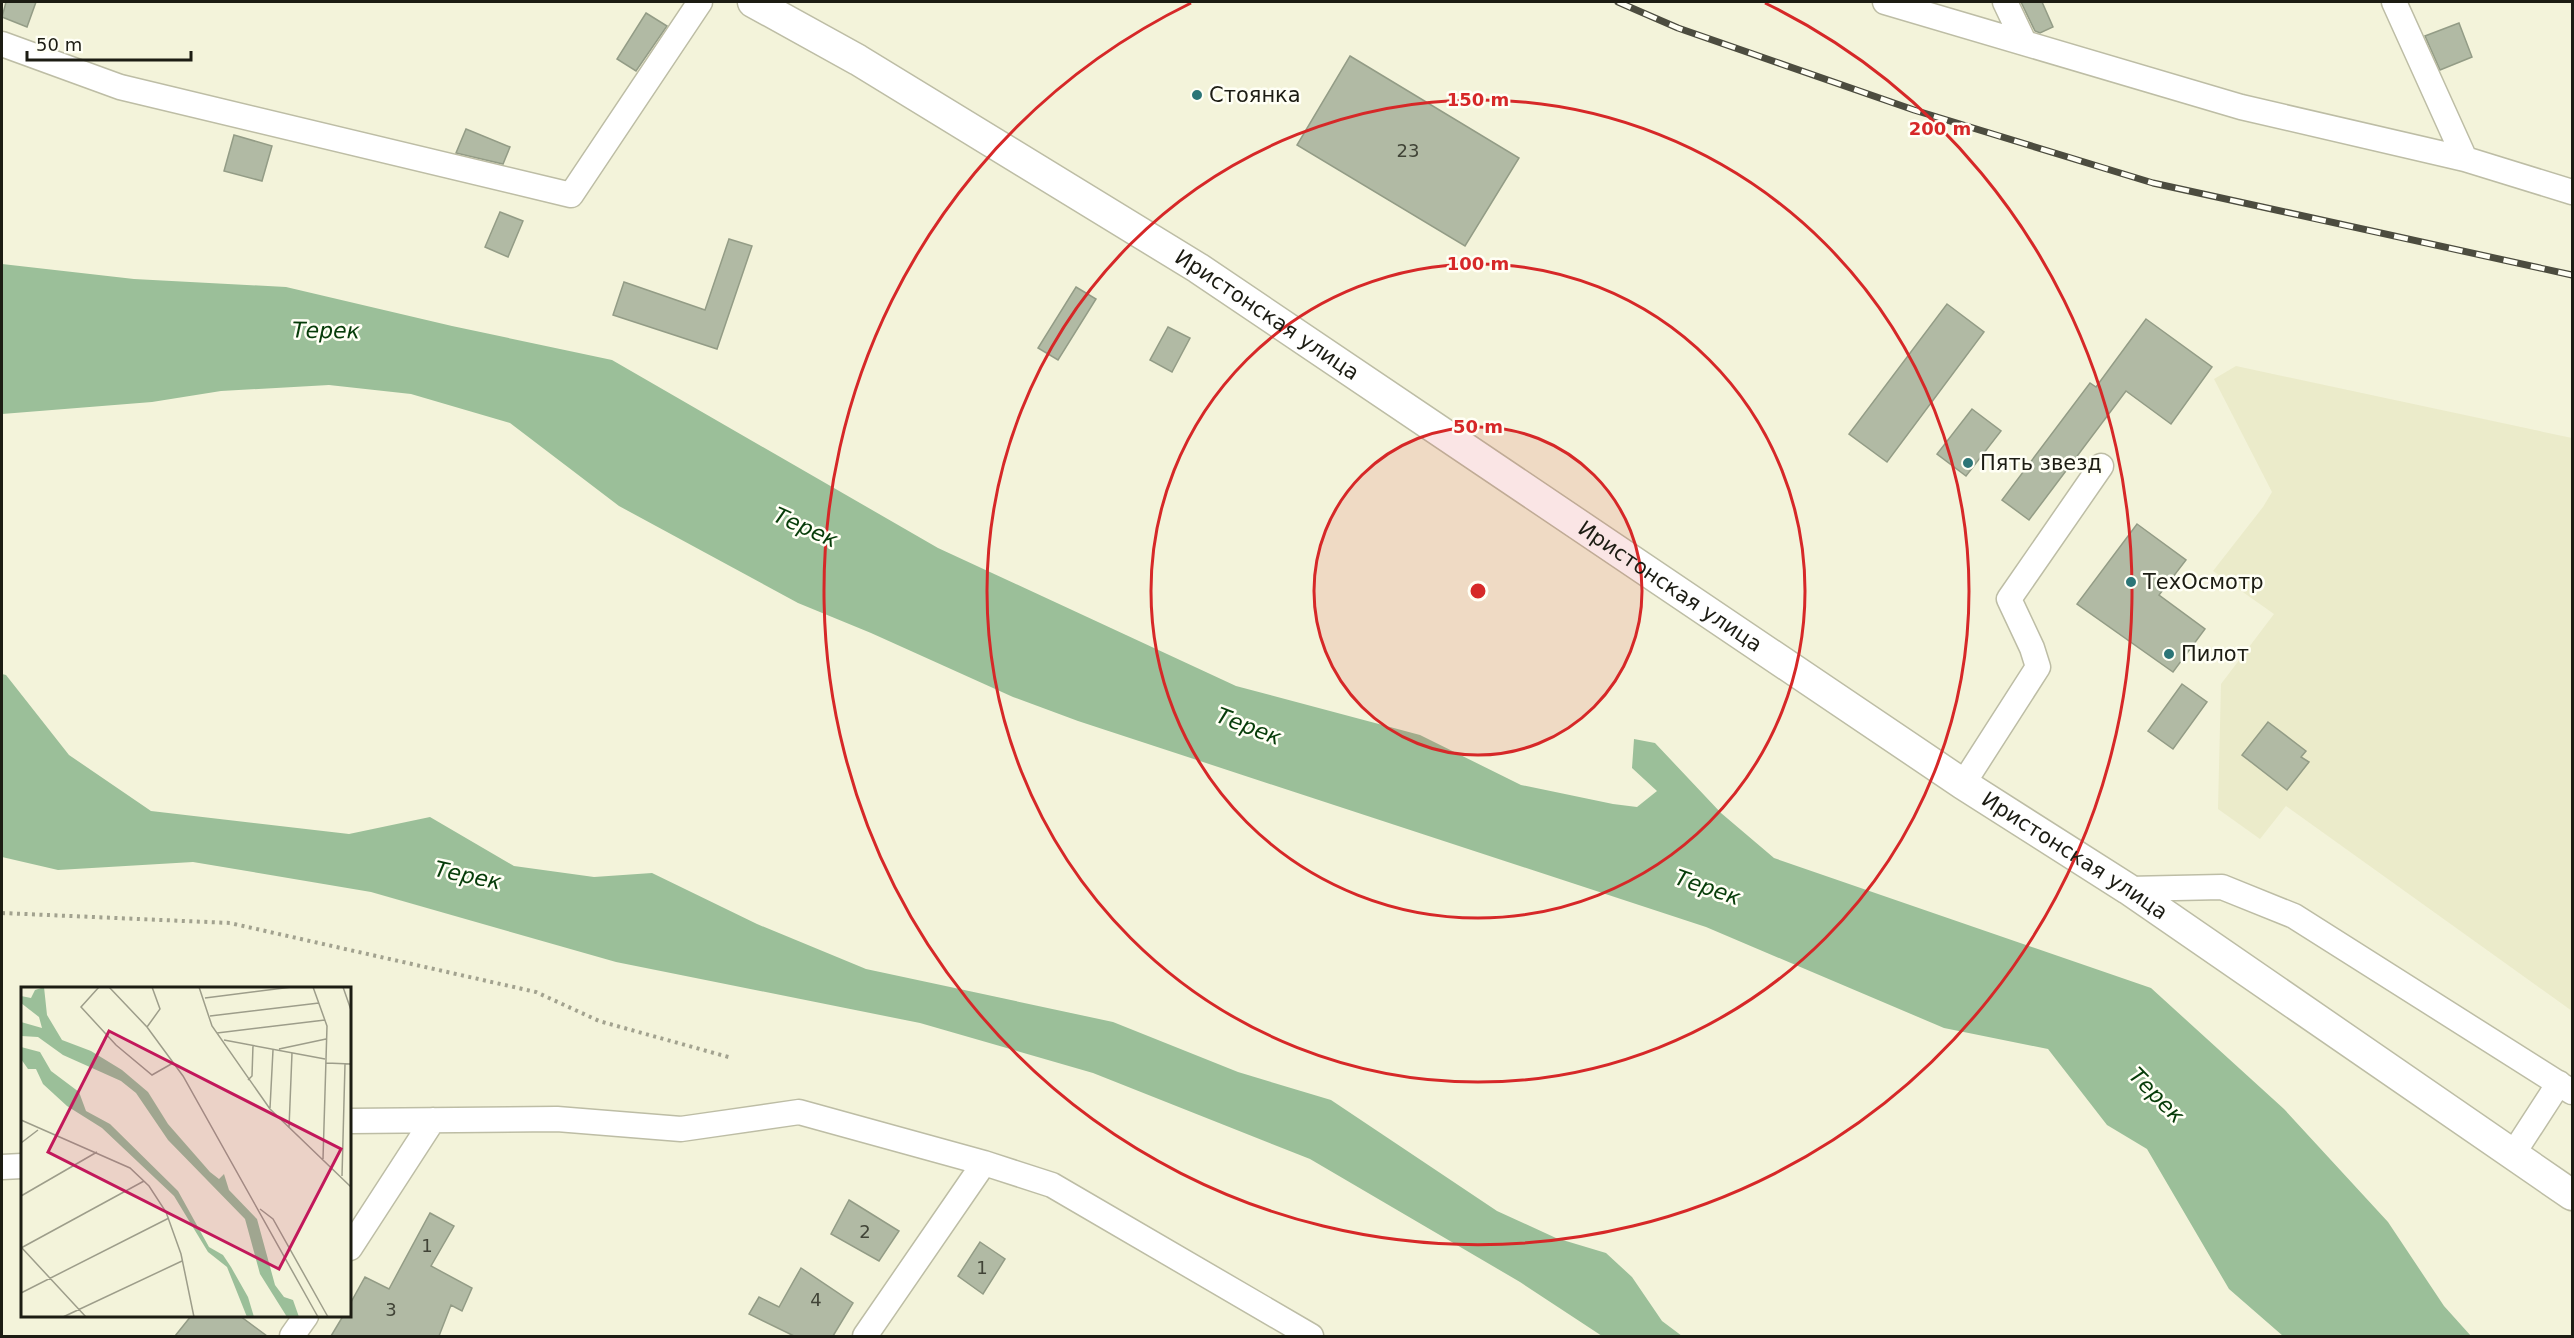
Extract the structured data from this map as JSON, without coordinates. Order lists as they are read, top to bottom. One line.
{"streets":{"main road":["Иристонская улица"]},"water":["Терек"],"places":["Стоянка","Пять звезд","ТехОсмотр","Пилот"],"house_numbers":["23","2","1","1","4","3"],"scale_bar":"50 m","rings":["150 m","200 m","100 m","50 m"]}
